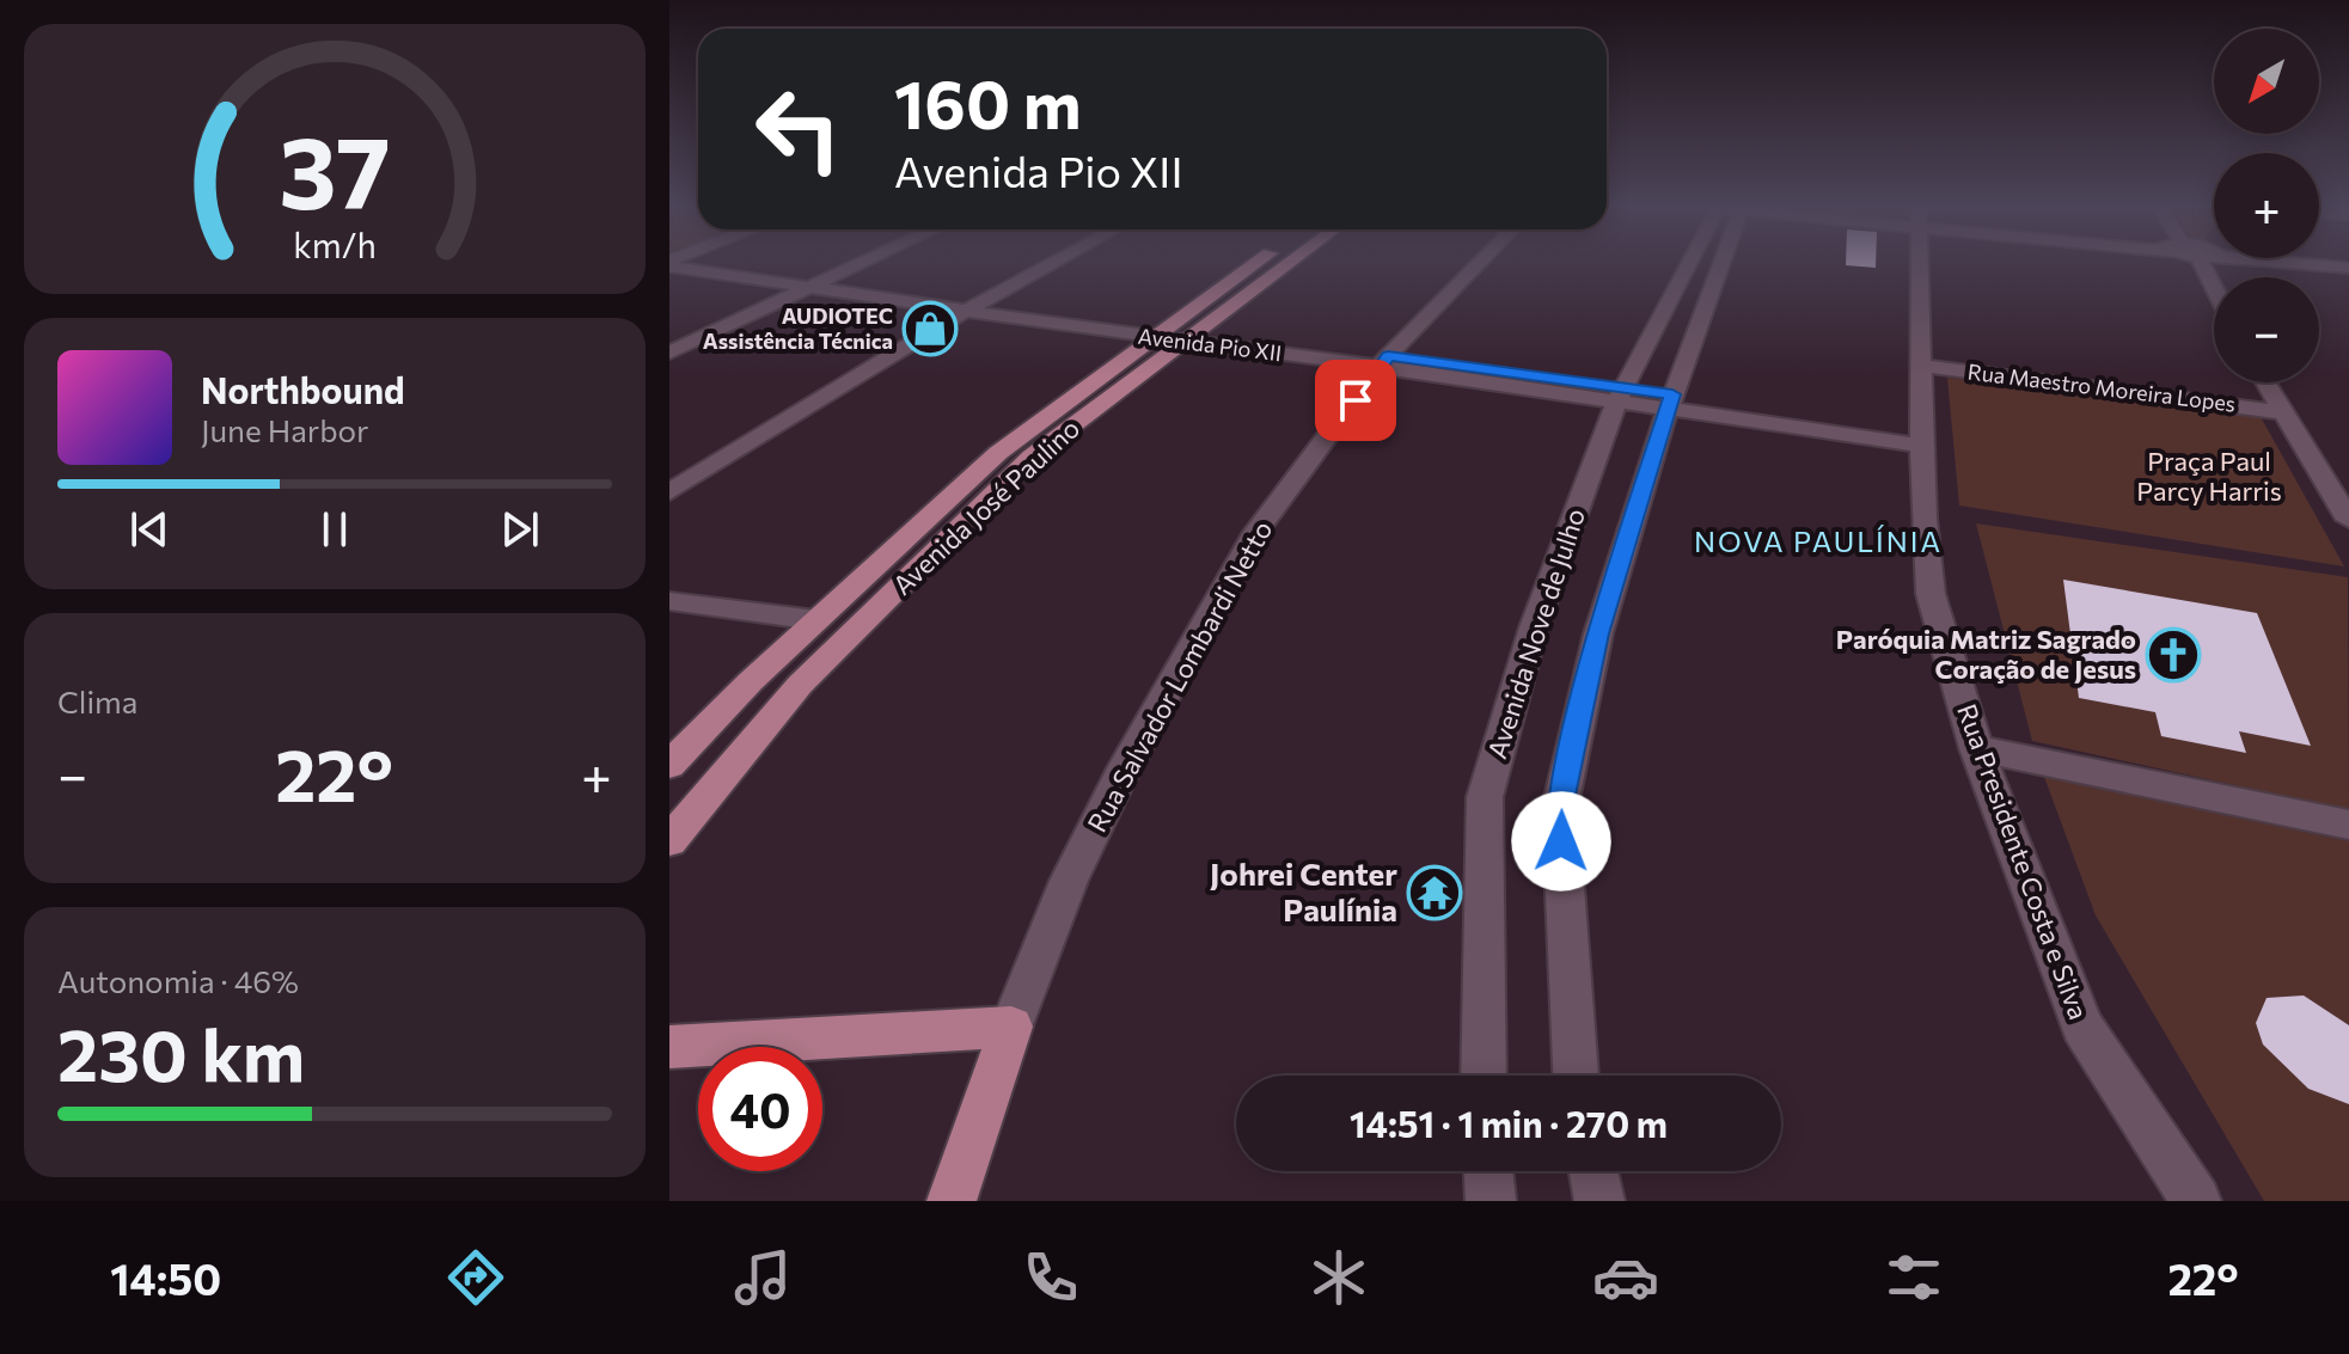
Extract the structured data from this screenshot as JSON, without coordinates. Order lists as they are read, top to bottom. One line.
{"streets":{"main road":["Avenida José Paulino","Rua Salvador Lombardi Netto"],"street":["Avenida Pio XII","Rua Maestro Moreira Lopes","Avenida Nove de Julho","Rua Presidente Costa e Silva"]},"crossings":[["Avenida Pio XII","Avenida José Paulino"],["Avenida Pio XII","Avenida Nove de Julho"],["Avenida Pio XII","Rua Salvador Lombardi Netto"],["Avenida Pio XII","Rua Presidente Costa e Silva"],["Rua Maestro Moreira Lopes","Rua Presidente Costa e Silva"]],"districts":["NOVA PAULÍNIA"],"parks":["Praça Paul Parcy Harris"],"places":{"shop":["AUDIOTEC Assistência Técnica"],"church":["Paróquia Matriz Sagrado Coração de Jesus"],"temple":["Johrei Center Paulínia"]},"north":"bottom left","page":{"map_buttons":["+","−"],"turn":["160 m","Avenida Pio XII"],"song":["Northbound","June Harbor"],"tile":["Clima",["Autonomia · 46%","230 km"]],"heat":["−","22°","+"],"limit":"40","trip":"14:51 · 1 min · 270 m","tabs":["14:50","22°"],"gauge":["37","km/h"]}}
